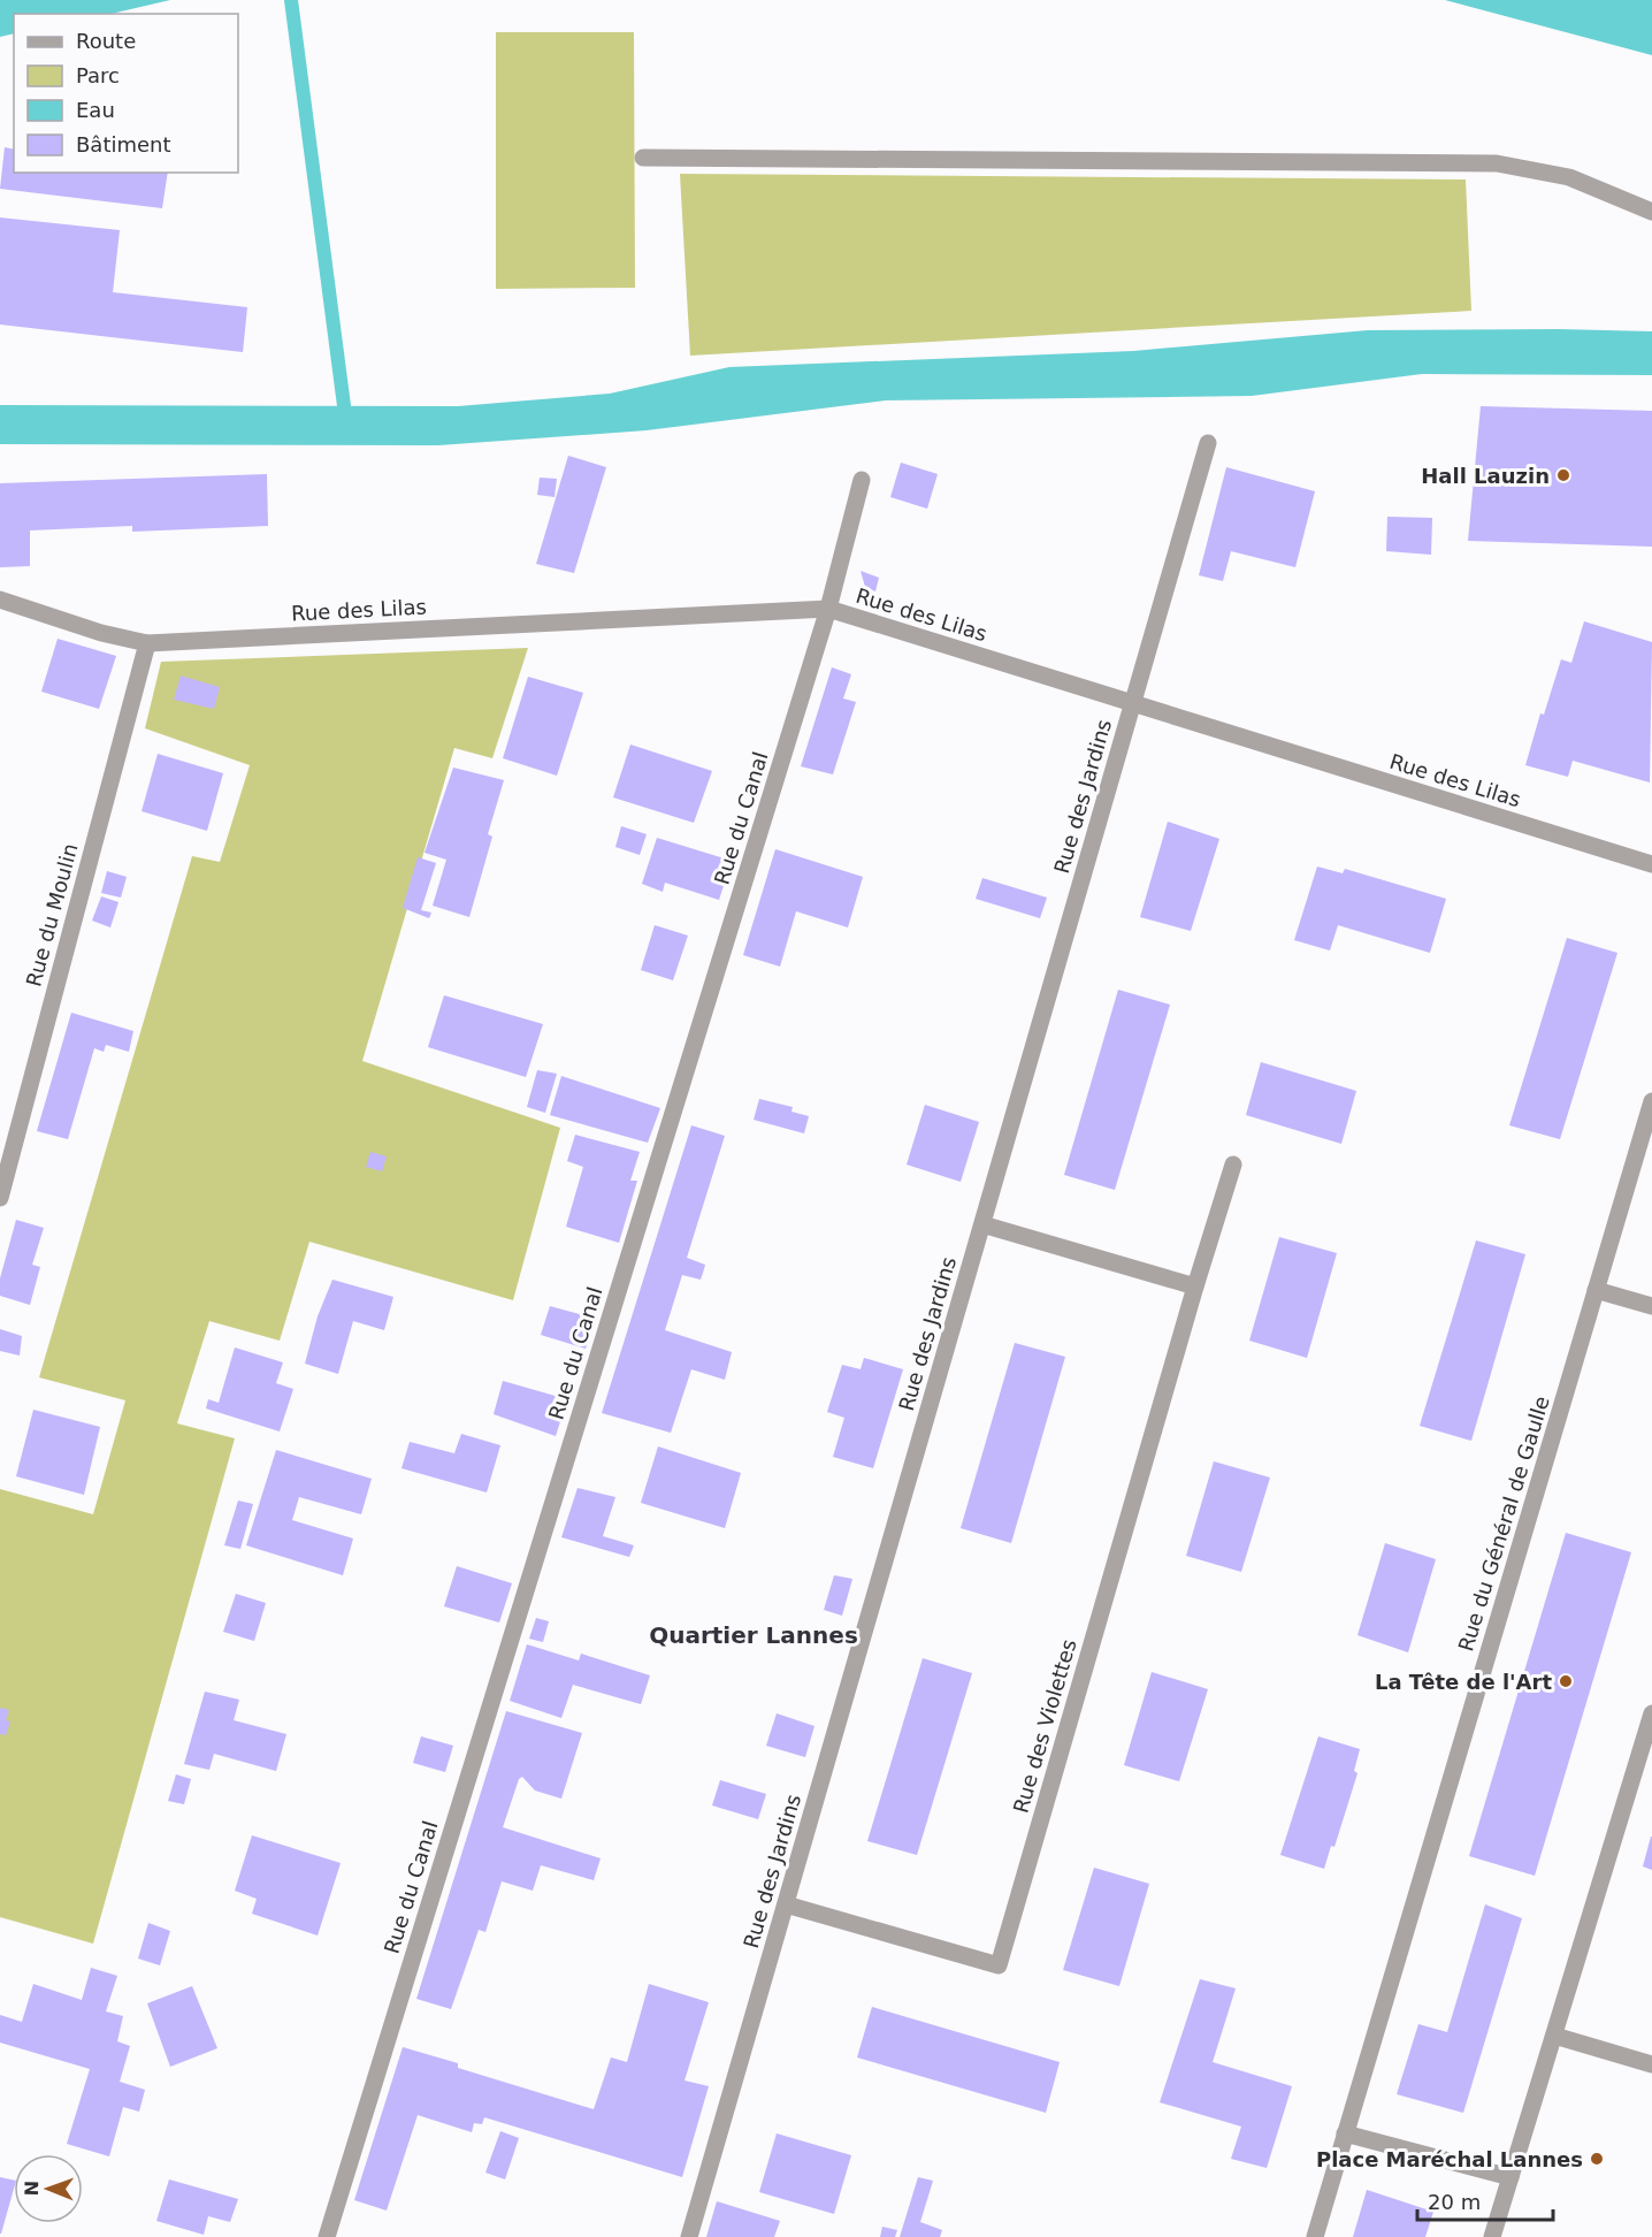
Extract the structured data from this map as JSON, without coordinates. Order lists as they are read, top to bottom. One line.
{"streets":{"street":["Rue des Lilas","Rue des Jardins","Rue du Canal","Rue du Moulin","Rue du Général de Gaulle","Rue des Violettes"]},"crossings":[["Rue des Lilas","Rue des Jardins"],["Rue des Lilas","Rue du Canal"],["Rue des Lilas","Rue du Moulin"],["Rue des Jardins","Rue des Violettes"]],"districts":["Quartier Lannes"],"places":["Hall Lauzin","La Tête de l'Art","Place Maréchal Lannes"],"legend":["Route","Parc","Eau","Bâtiment"],"scale_bar":"20 m","north":"left"}
